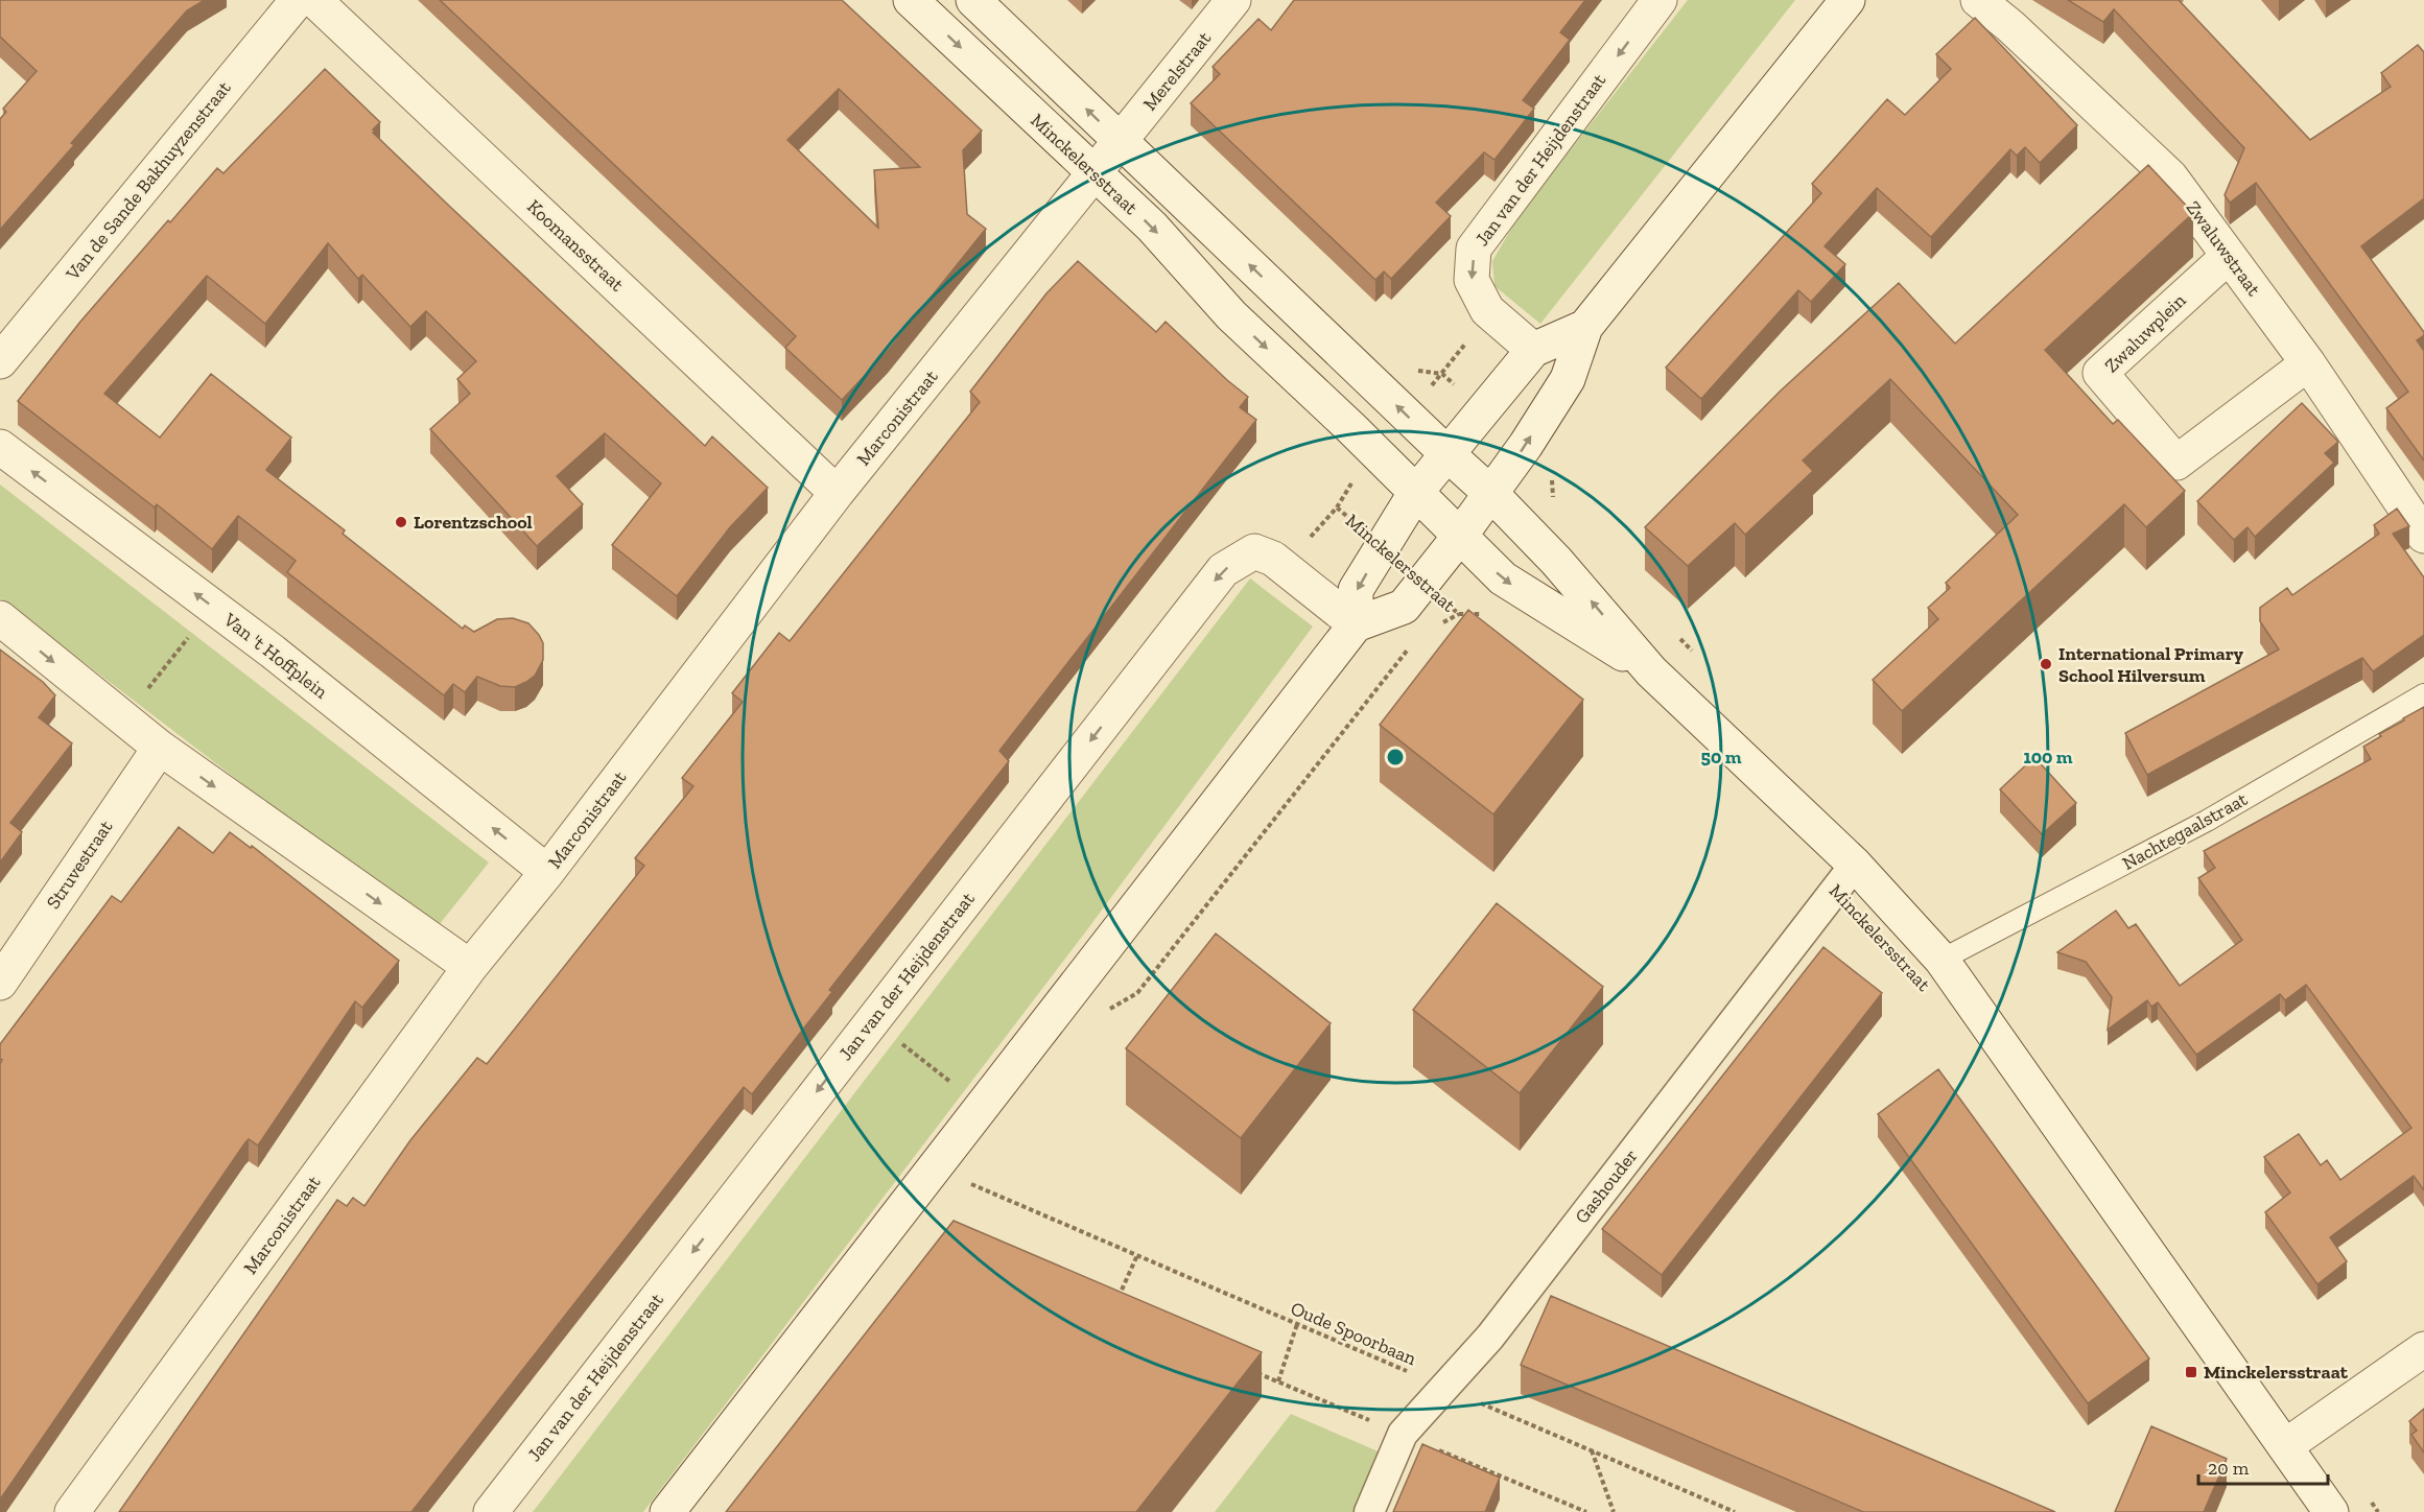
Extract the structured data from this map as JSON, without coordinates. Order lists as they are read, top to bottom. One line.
{"streets":{"street":["Merelstraat","Jan van der Heijdenstraat","Minckelersstraat","Van de Sande Bakhuyzenstraat","Koomansstraat","Zwaluwstraat","Zwaluwplein","Marconistraat","Van 't Hoffplein","Struvestraat","Gashouder"],"lane":["Nachtegaalstraat"],"path":["Oude Spoorbaan"]},"crossings":[["Merelstraat","Minckelersstraat"],["Merelstraat","Marconistraat"],["Minckelersstraat","Marconistraat"],["Minckelersstraat","Nachtegaalstraat"],["Minckelersstraat","Gashouder"],["Koomansstraat","Marconistraat"],["Zwaluwstraat","Zwaluwplein"],["Marconistraat","Van 't Hoffplein"],["Gashouder","Oude Spoorbaan"]],"places":{"other":["Lorentzschool","International Primary School Hilversum"],"transit":["Minckelersstraat"]},"scale_bar":"20 m","rings":["50 m","100 m"]}
